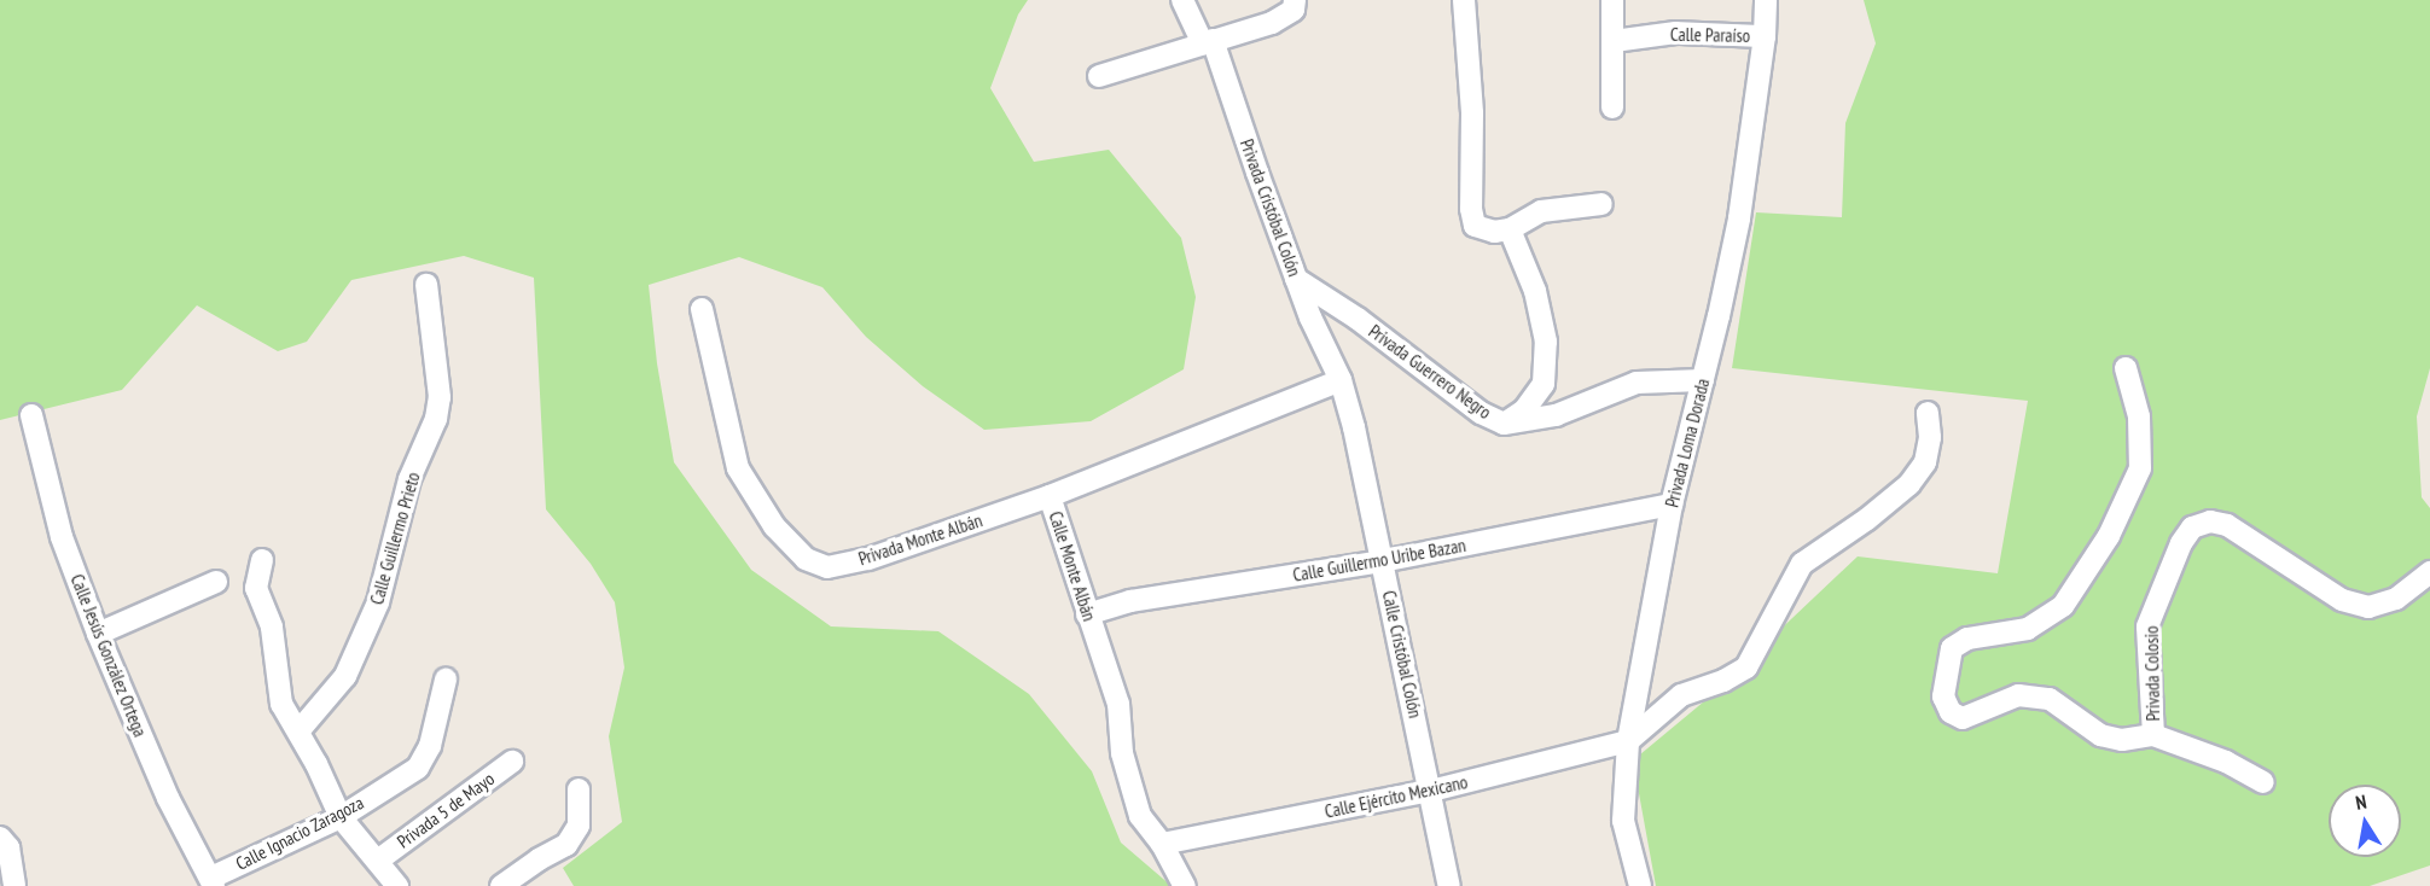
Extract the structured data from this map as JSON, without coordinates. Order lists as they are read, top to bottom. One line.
{"streets":{"street":["Calle Paraíso","Privada Cristóbal Colón","Privada Guerrero Negro","Privada Loma Dorada","Calle Guillermo Prieto","Privada Monte Albán","Calle Guillermo Uribe Bazan","Calle Monte Albán","Calle Cristóbal Colón","Calle Jesús González Ortega","Privada Colosio","Calle Ejército Mexicano","Privada 5 de Mayo","Calle Ignacio Zaragoza"]},"crossings":[["Calle Paraíso","Privada Loma Dorada"],["Privada Cristóbal Colón","Privada Guerrero Negro"],["Privada Cristóbal Colón","Calle Monte Albán"],["Privada Cristóbal Colón","Calle Cristóbal Colón"],["Privada Guerrero Negro","Privada Loma Dorada"],["Privada Loma Dorada","Calle Guillermo Uribe Bazan"],["Privada Loma Dorada","Calle Ejército Mexicano"],["Privada Monte Albán","Calle Monte Albán"],["Calle Guillermo Uribe Bazan","Calle Monte Albán"],["Calle Guillermo Uribe Bazan","Calle Cristóbal Colón"],["Calle Monte Albán","Calle Cristóbal Colón"],["Calle Monte Albán","Calle Ejército Mexicano"],["Calle Cristóbal Colón","Calle Ejército Mexicano"],["Calle Jesús González Ortega","Calle Ignacio Zaragoza"]],"north":"top"}
